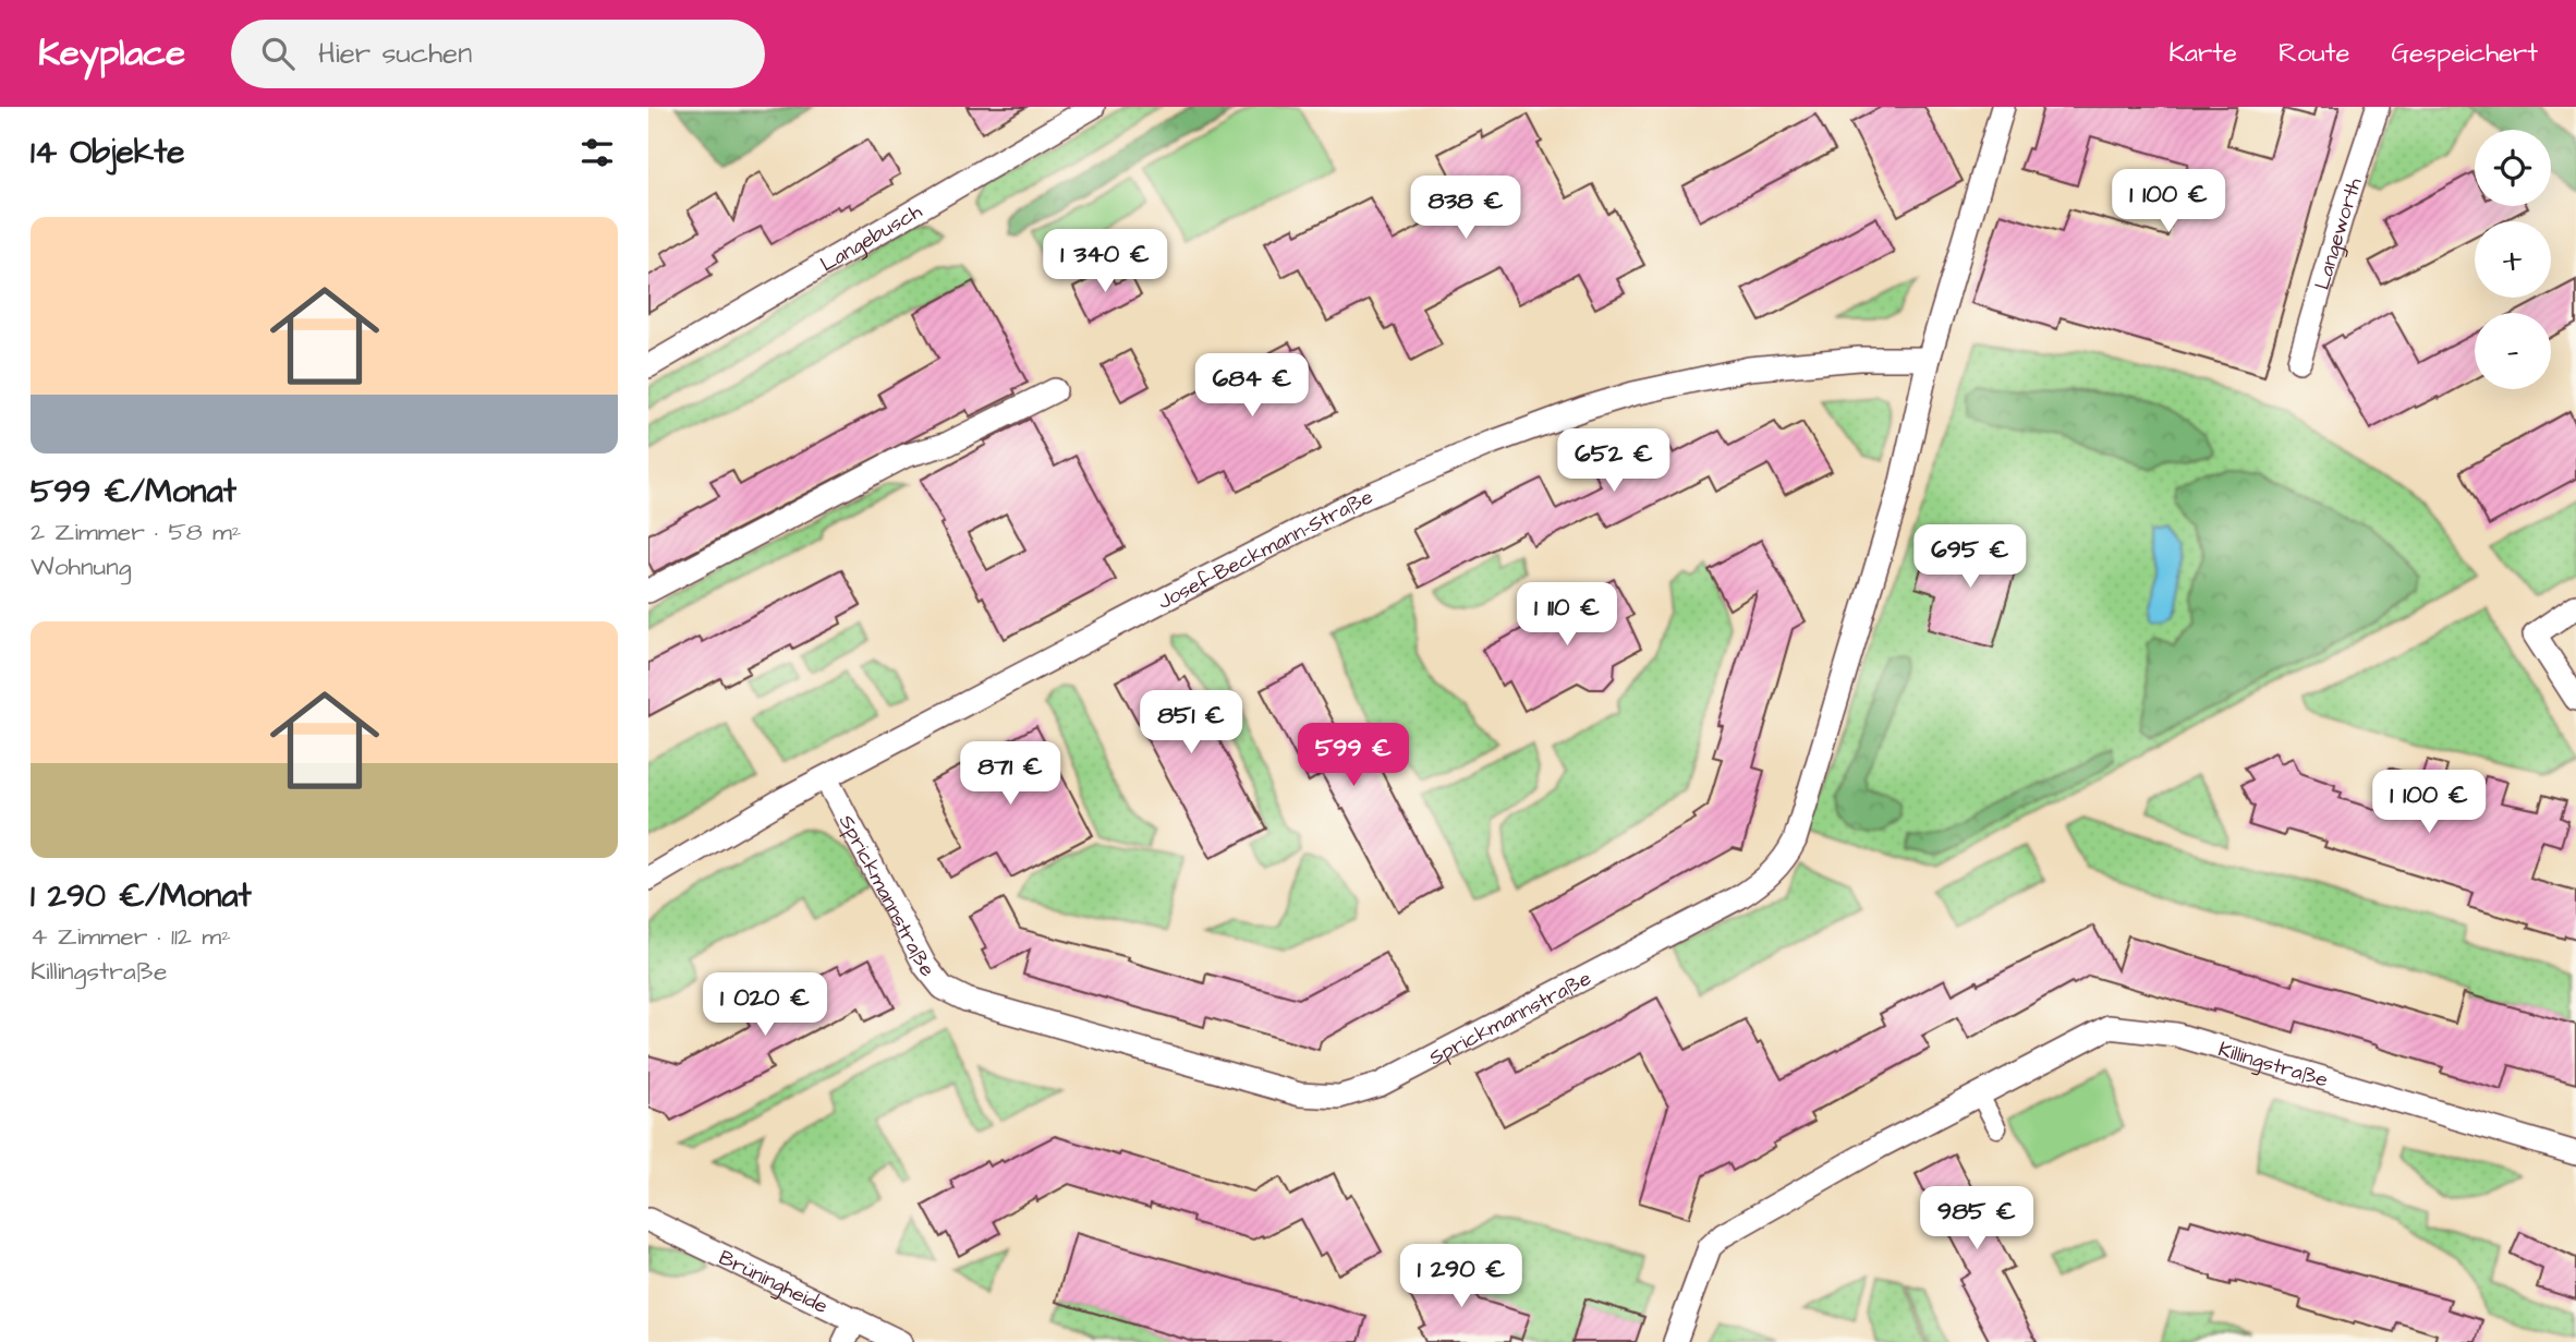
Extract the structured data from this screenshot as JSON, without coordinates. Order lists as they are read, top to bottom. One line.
{"streets":{"street":["Langeworth","Langebusch","Josef-Beckmann-Straße","Sprickmannstraße","Killingstraße","Brüningheide"]},"crossings":[["Josef-Beckmann-Straße","Sprickmannstraße"]],"page":{"header":"Keyplace","search":"Hier suchen","nav":["Karte","Route","Gespeichert"],"heading":"14 Objekte","map_buttons":["+","−"],"price":["1 100 €","838 €","1 340 €","684 €","652 €","695 €","1 110 €","851 €","599 €","871 €","1 100 €","1 020 €","985 €","1 290 €"],"list":[{"name":"599 €/Monat","note":"2 Zimmer · 58 m² · Wohnung"},{"name":"1 290 €/Monat","note":"4 Zimmer · 112 m² · Killingstraße"}]}}
